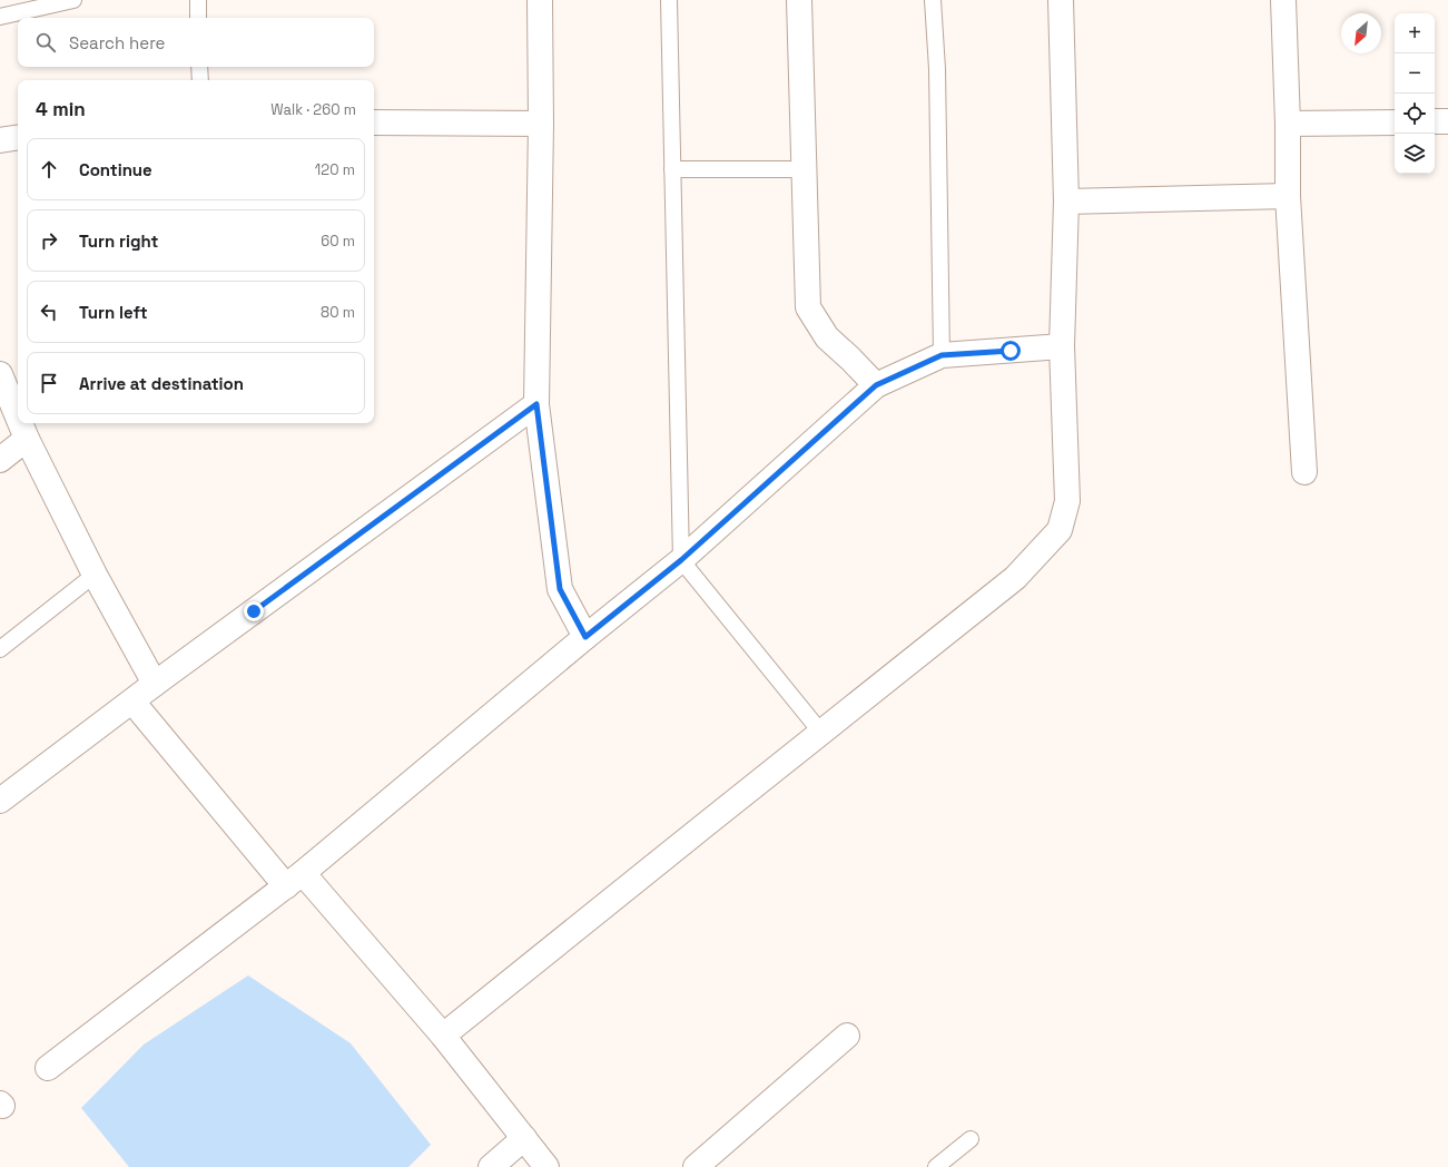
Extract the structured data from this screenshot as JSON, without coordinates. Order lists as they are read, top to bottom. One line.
{"north":"bottom left","page":{"map_buttons":["+","−"],"search":"Search here","heading":["4 min","Walk · 260 m"],"list":[["Continue","120 m"],["Turn right","60 m"],["Turn left","80 m"],"Arrive at destination"]}}
